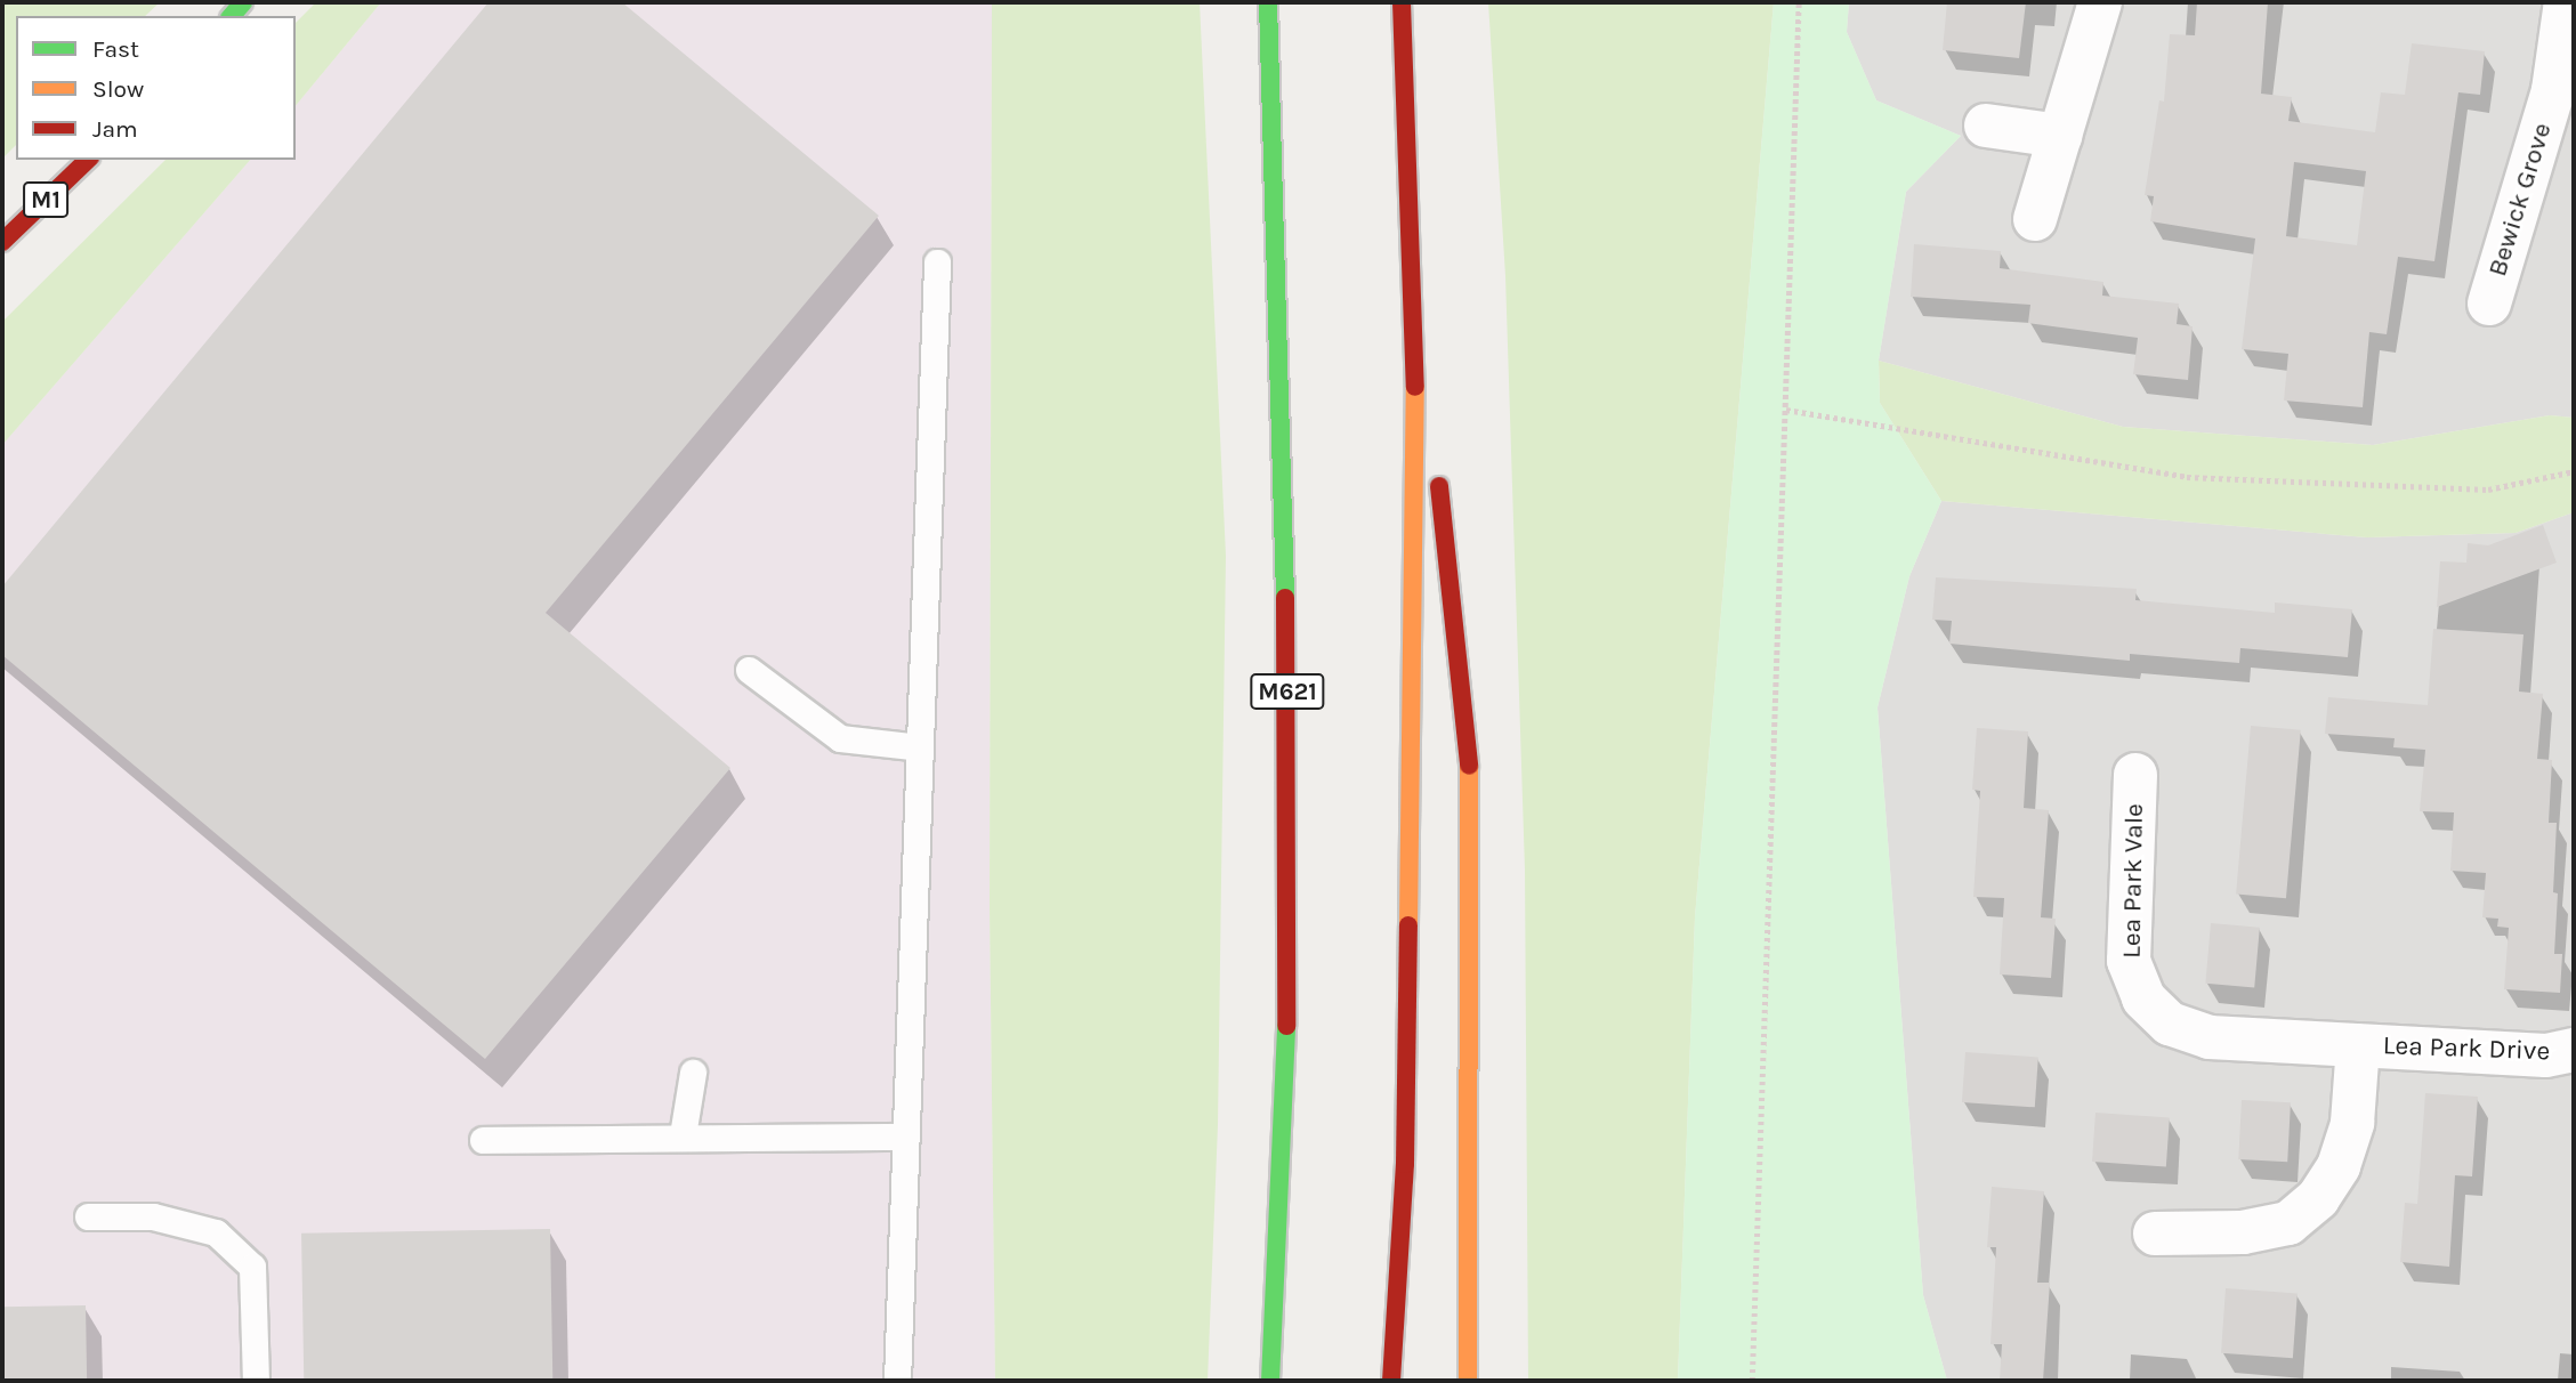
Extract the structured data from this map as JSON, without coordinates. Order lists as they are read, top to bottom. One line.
{"streets":{"highway":["M1","M621"],"street":["Bewick Grove","Lea Park Vale","Lea Park Drive"]},"crossings":[["Lea Park Vale","Lea Park Drive"]],"legend":["Fast","Slow","Jam"]}
